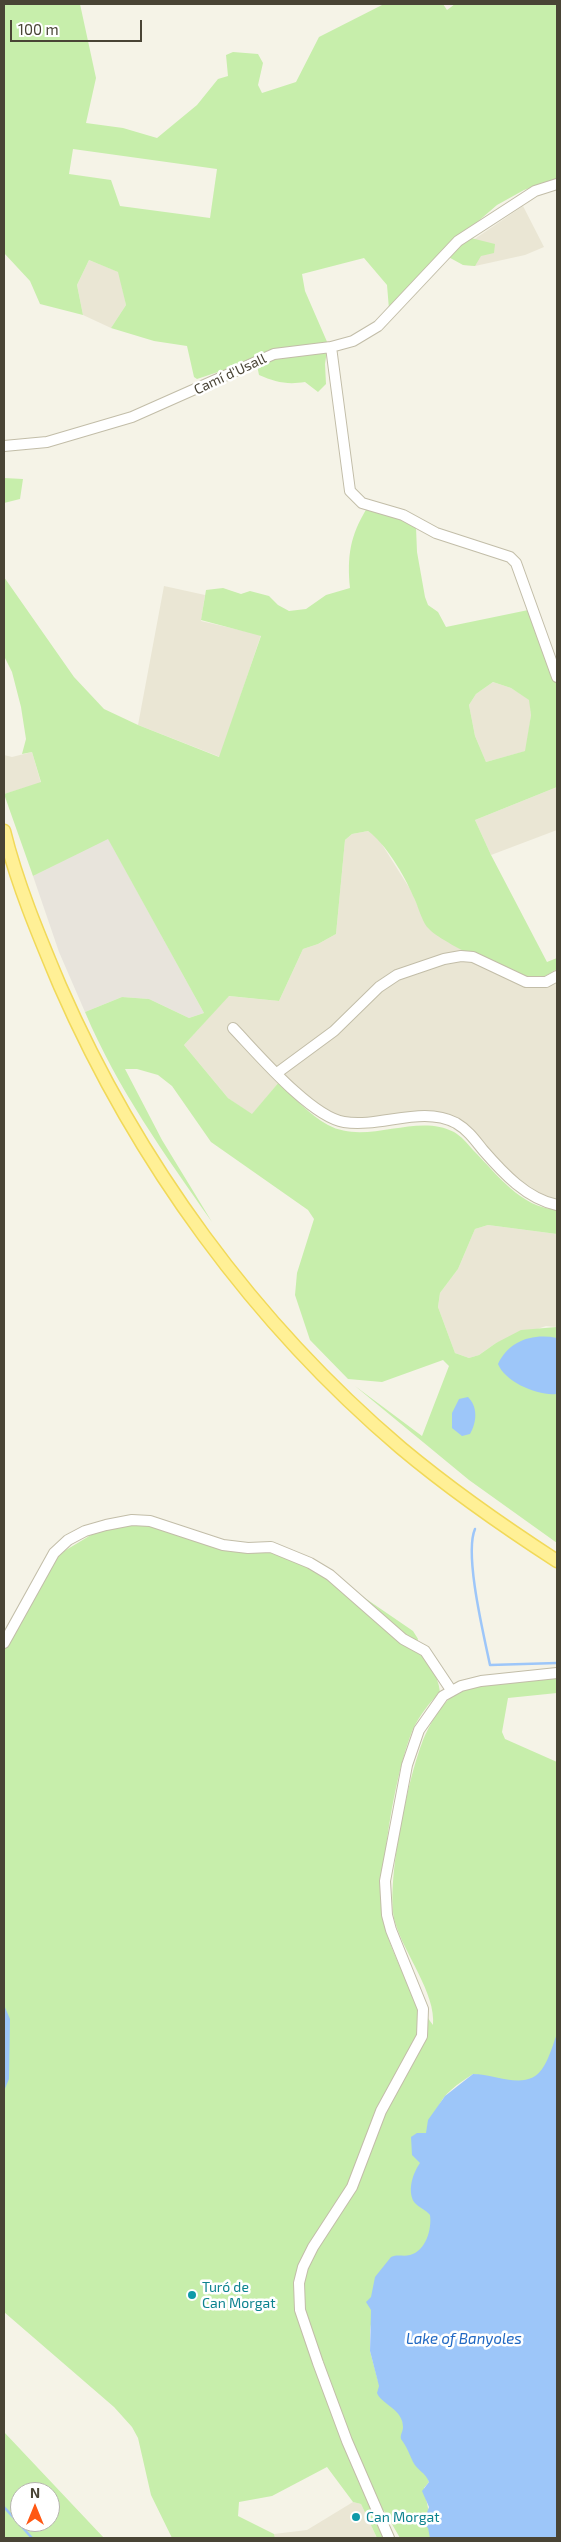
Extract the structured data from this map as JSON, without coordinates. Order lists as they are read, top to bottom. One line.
{"streets":{"street":["Camí d'Usall"]},"water":["Lake of Banyoles"],"places":["Turó de Can Morgat","Can Morgat"],"scale_bar":"100 m","north":"top"}
